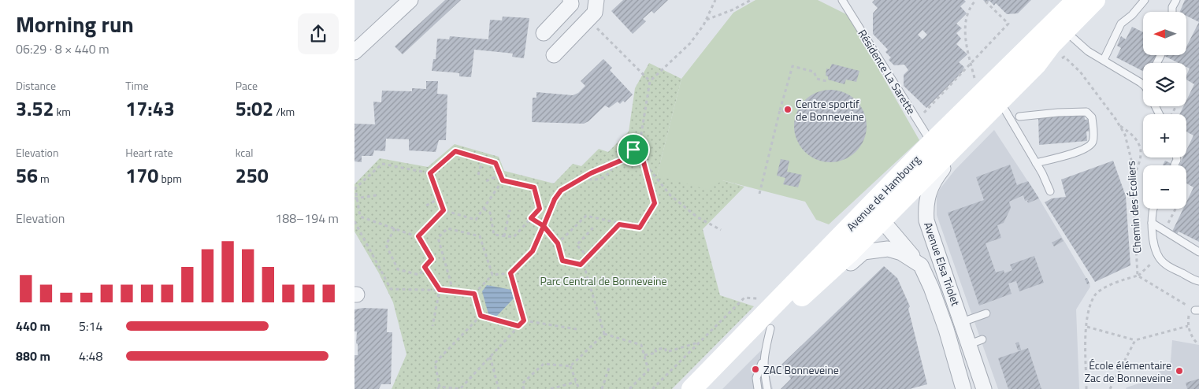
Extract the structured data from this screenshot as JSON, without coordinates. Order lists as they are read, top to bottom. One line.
{"streets":{"street":["Avenue de Hambourg","Avenue Elsa Triolet"],"lane":["Résidence La Sarette"],"path":["Chemin des Écoliers"]},"crossings":[["Résidence La Sarette","Avenue de Hambourg"],["Avenue de Hambourg","Avenue Elsa Triolet"]],"parks":["Parc Central de Bonneveine"],"places":["Centre sportif de Bonneveine","ZAC Bonneveine","École élémentaire Zac de Bonneveine"],"north":"left","page":{"heading":["Morning run","06:29 · 8 × 440 m"],"map_buttons":["+","−"],"stats":[["Distance","3.52 km"],["Time","17:43"],["Pace","5:02 /km"],["Elevation","56 m"],["Heart rate","170 bpm"],["kcal","250"]],"chart":["Elevation","188–194 m"],"list":[{"name":"440 m","note":"5:14"},{"name":"880 m","note":"4:48"}]}}
